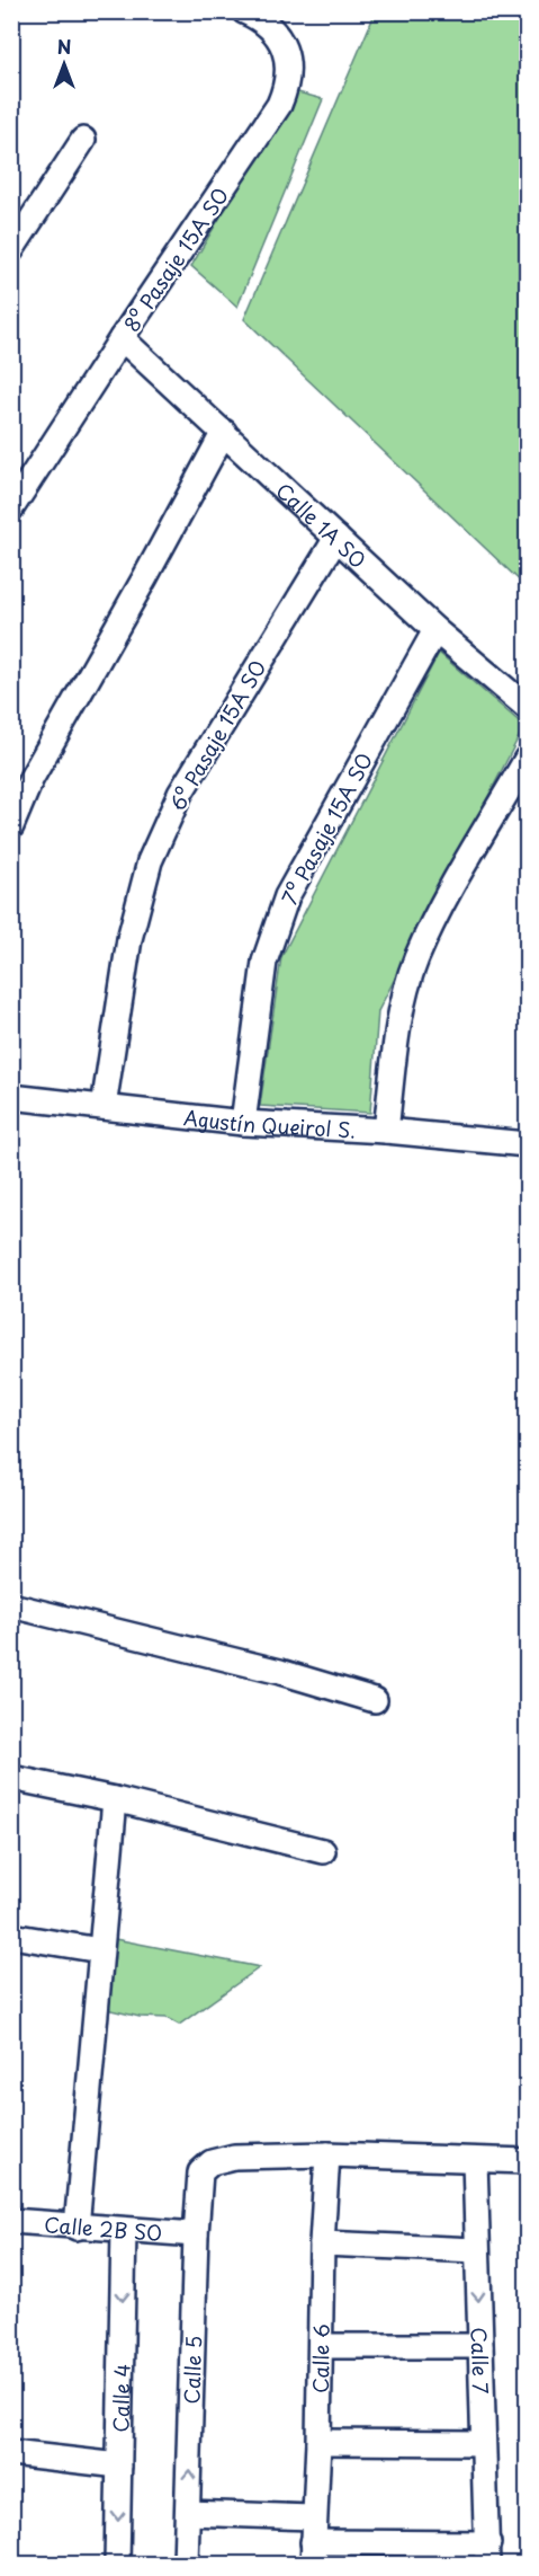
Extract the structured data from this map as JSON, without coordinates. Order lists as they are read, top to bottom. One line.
{"streets":{"street":["8º Pasaje 15A SO","Calle 1A SO","6º Pasaje 15A SO","7º Pasaje 15A SO","Agustín Queirol S.","Calle 2B SO","Calle 6","Calle 7","Calle 5","Calle 4"]},"crossings":[["8º Pasaje 15A SO","Calle 1A SO"],["Calle 1A SO","6º Pasaje 15A SO"],["Calle 1A SO","7º Pasaje 15A SO"],["6º Pasaje 15A SO","Agustín Queirol S."],["7º Pasaje 15A SO","Agustín Queirol S."],["Calle 2B SO","Calle 5"],["Calle 2B SO","Calle 4"],["Calle 6","Calle 5"]],"one_way":["Calle 5","Calle 4"],"north":"top"}
